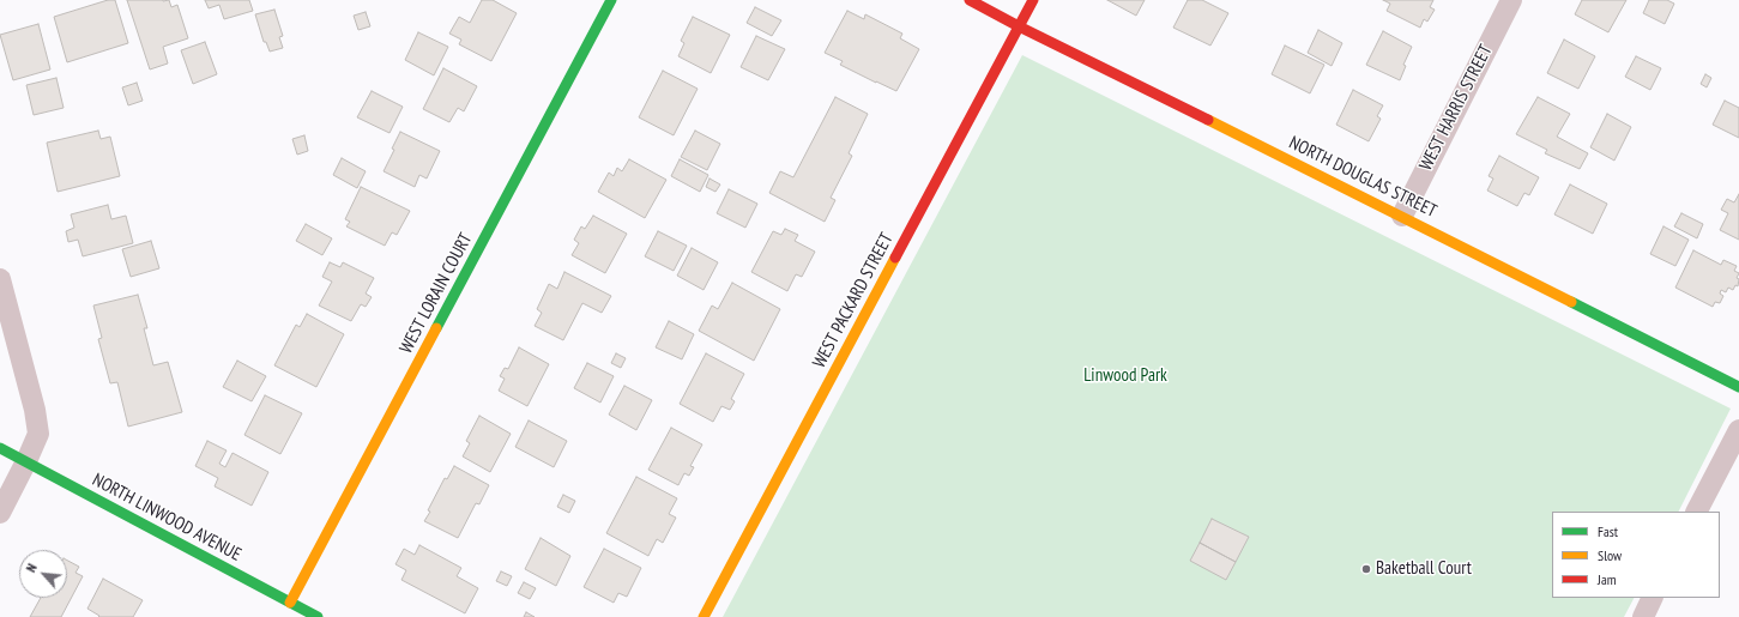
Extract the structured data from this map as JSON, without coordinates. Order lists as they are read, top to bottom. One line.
{"streets":{"street":["WEST HARRIS STREET","NORTH DOUGLAS STREET","WEST LORAIN COURT","WEST PACKARD STREET","NORTH LINWOOD AVENUE"]},"crossings":[["WEST HARRIS STREET","NORTH DOUGLAS STREET"],["NORTH DOUGLAS STREET","WEST PACKARD STREET"],["WEST LORAIN COURT","NORTH LINWOOD AVENUE"]],"parks":["Linwood Park"],"places":["Baketball Court"],"legend":["Fast","Slow","Jam"],"north":"top left"}
